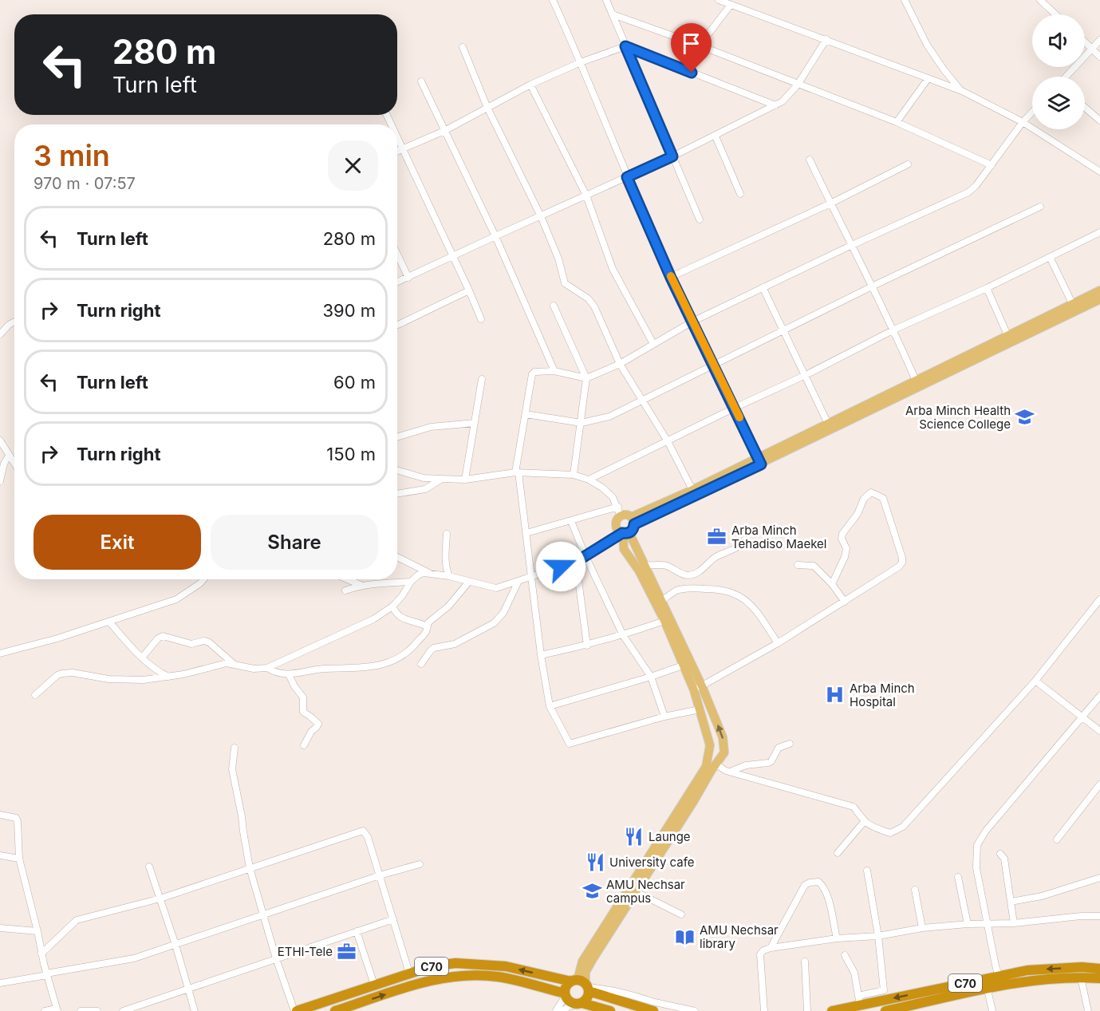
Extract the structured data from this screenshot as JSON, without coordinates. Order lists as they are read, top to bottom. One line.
{"streets":{"highway":["C70"]},"places":{"school or university":["Arba Minch Health Science College","AMU Nechsar campus"],"office":["Arba Minch Tehadiso Maekel","ETHI-Tele"],"hospital":["Arba Minch Hospital"],"restaurant":["Launge","University cafe"],"library":["AMU Nechsar library"]},"page":{"turn":["280 m","Turn left"],"heading":["3 min","970 m · 07:57"],"list":[{"name":"Turn left","value":"280 m"},{"name":"Turn right","value":"390 m"},{"name":"Turn left","value":"60 m"},{"name":"Turn right","value":"150 m"}],"buttons":["Exit","Share"]}}
